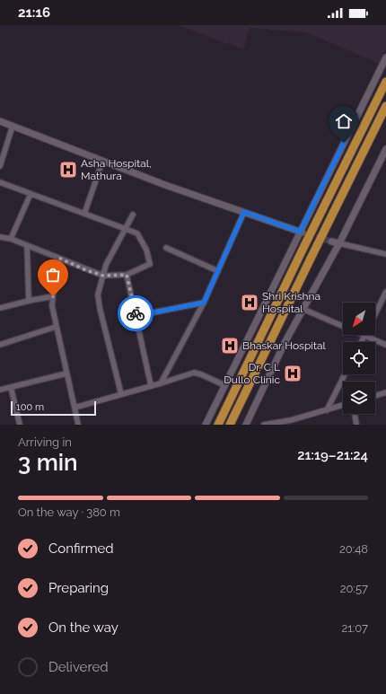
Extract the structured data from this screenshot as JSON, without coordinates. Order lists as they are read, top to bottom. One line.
{"places":{"hospital":["Asha Hospital, Mathura","Shri Krishna Hospital","Bhaskar Hospital","Dr. C L Dullo Clinic"]},"scale_bar":"100 m","north":"bottom left","page":{"status":"21:16","scale":"100 m","heading":["3 min","Arriving in","21:19–21:24"],"bar":"On the way · 380 m","list":[["Confirmed","20:48"],["Preparing","20:57"],["On the way","21:07"],"Delivered"]}}
